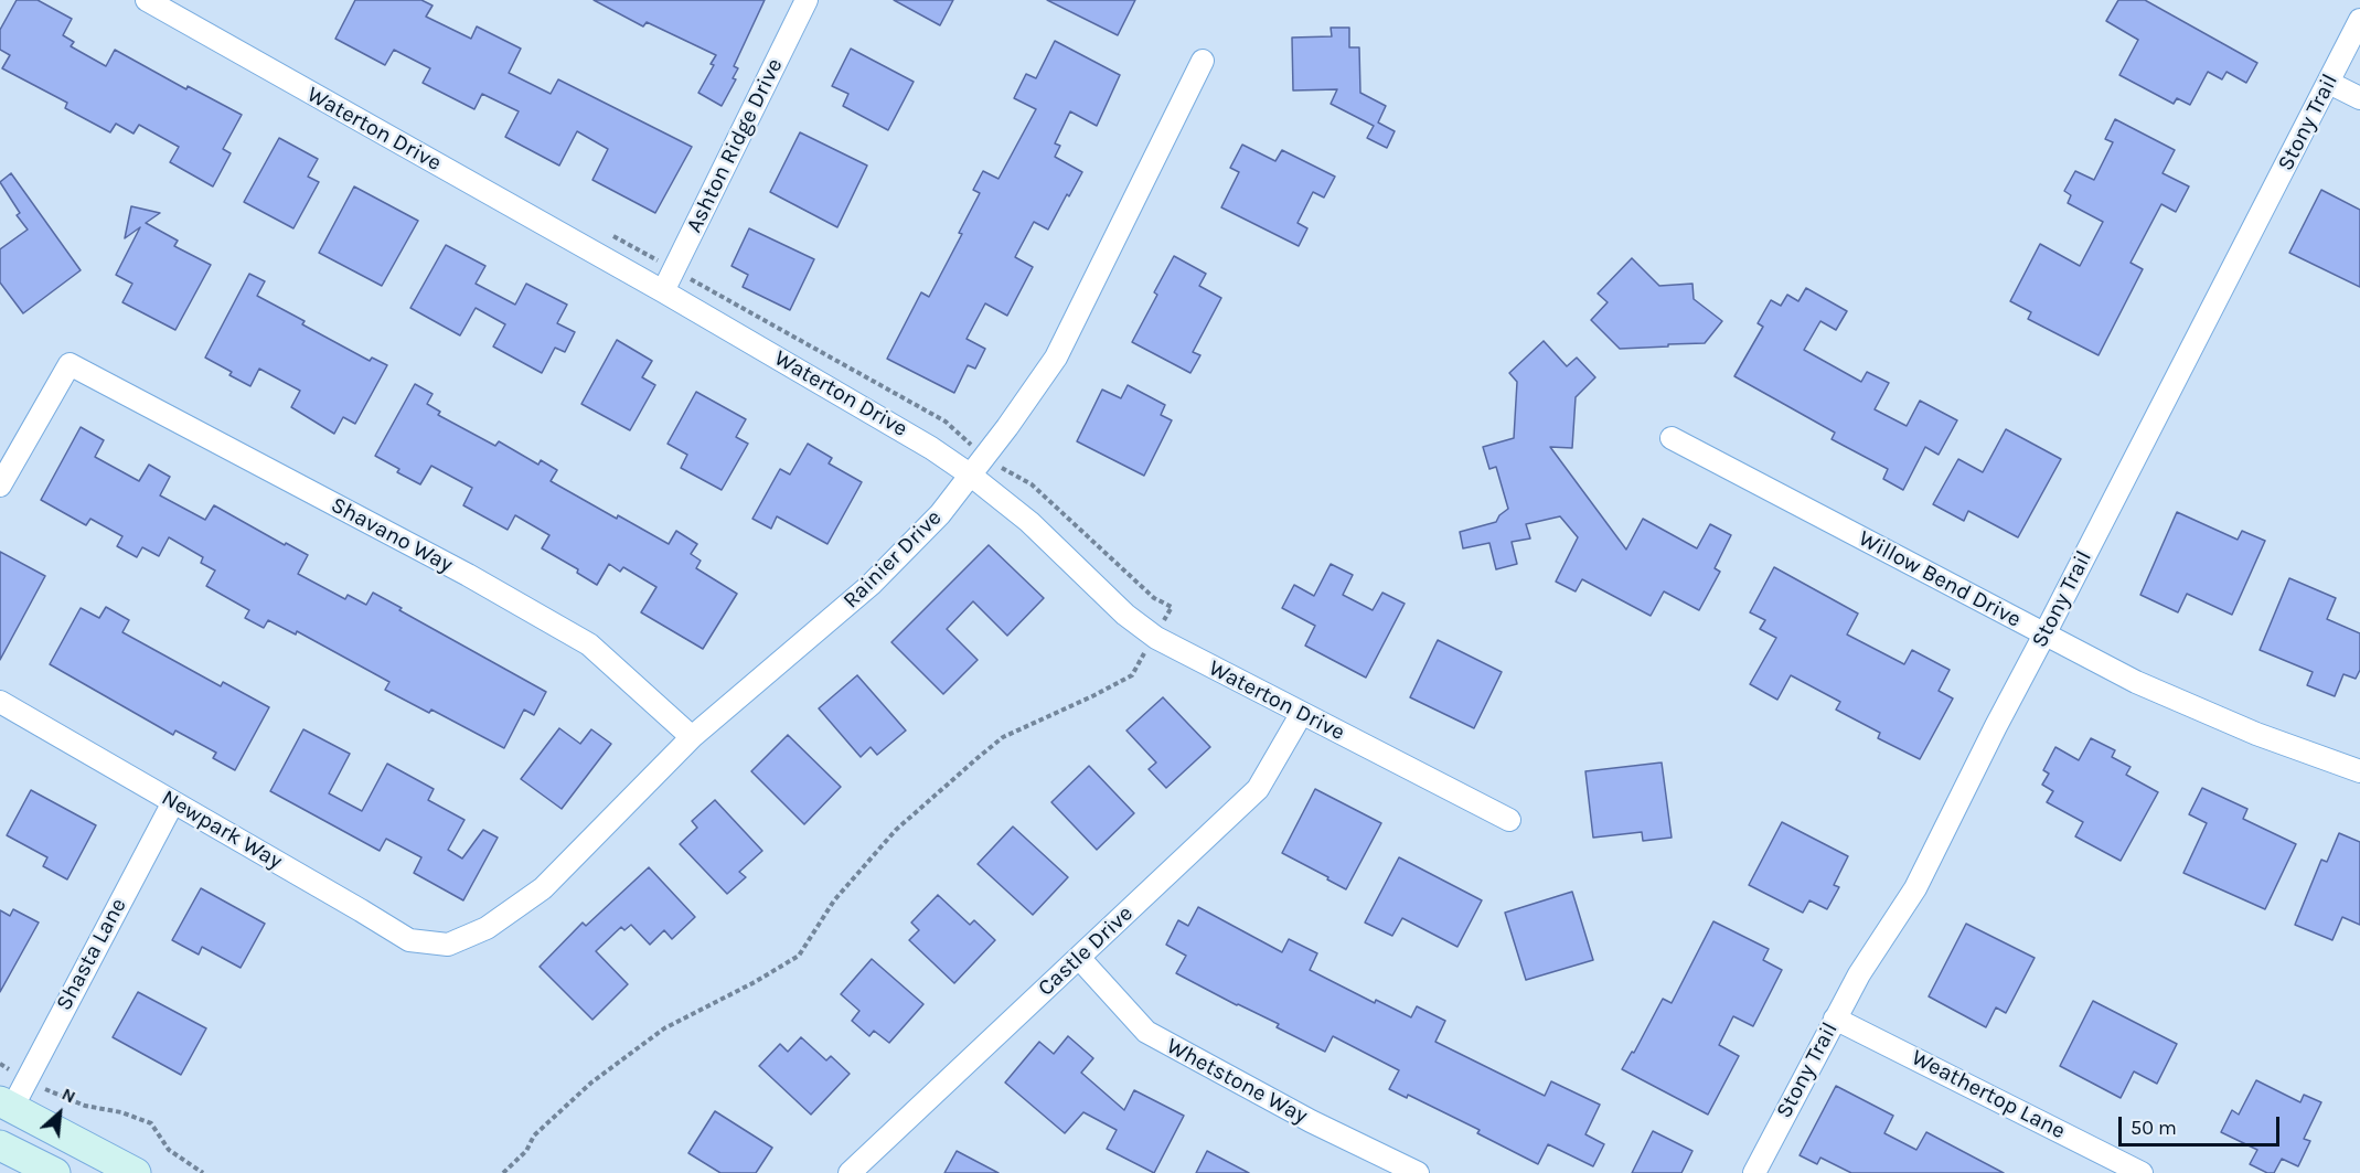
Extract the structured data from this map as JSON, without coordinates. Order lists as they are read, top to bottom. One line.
{"streets":{"street":["Stony Trail","Waterton Drive","Ashton Ridge Drive","Shavano Way","Rainier Drive","Willow Bend Drive","Newpark Way","Castle Drive","Shasta Lane","Whetstone Way","Weathertop Lane"]},"crossings":[["Stony Trail","Willow Bend Drive"],["Stony Trail","Weathertop Lane"],["Waterton Drive","Ashton Ridge Drive"],["Waterton Drive","Rainier Drive"],["Waterton Drive","Castle Drive"],["Shavano Way","Rainier Drive"],["Rainier Drive","Newpark Way"],["Newpark Way","Shasta Lane"],["Castle Drive","Whetstone Way"]],"scale_bar":"50 m","north":"top right"}
